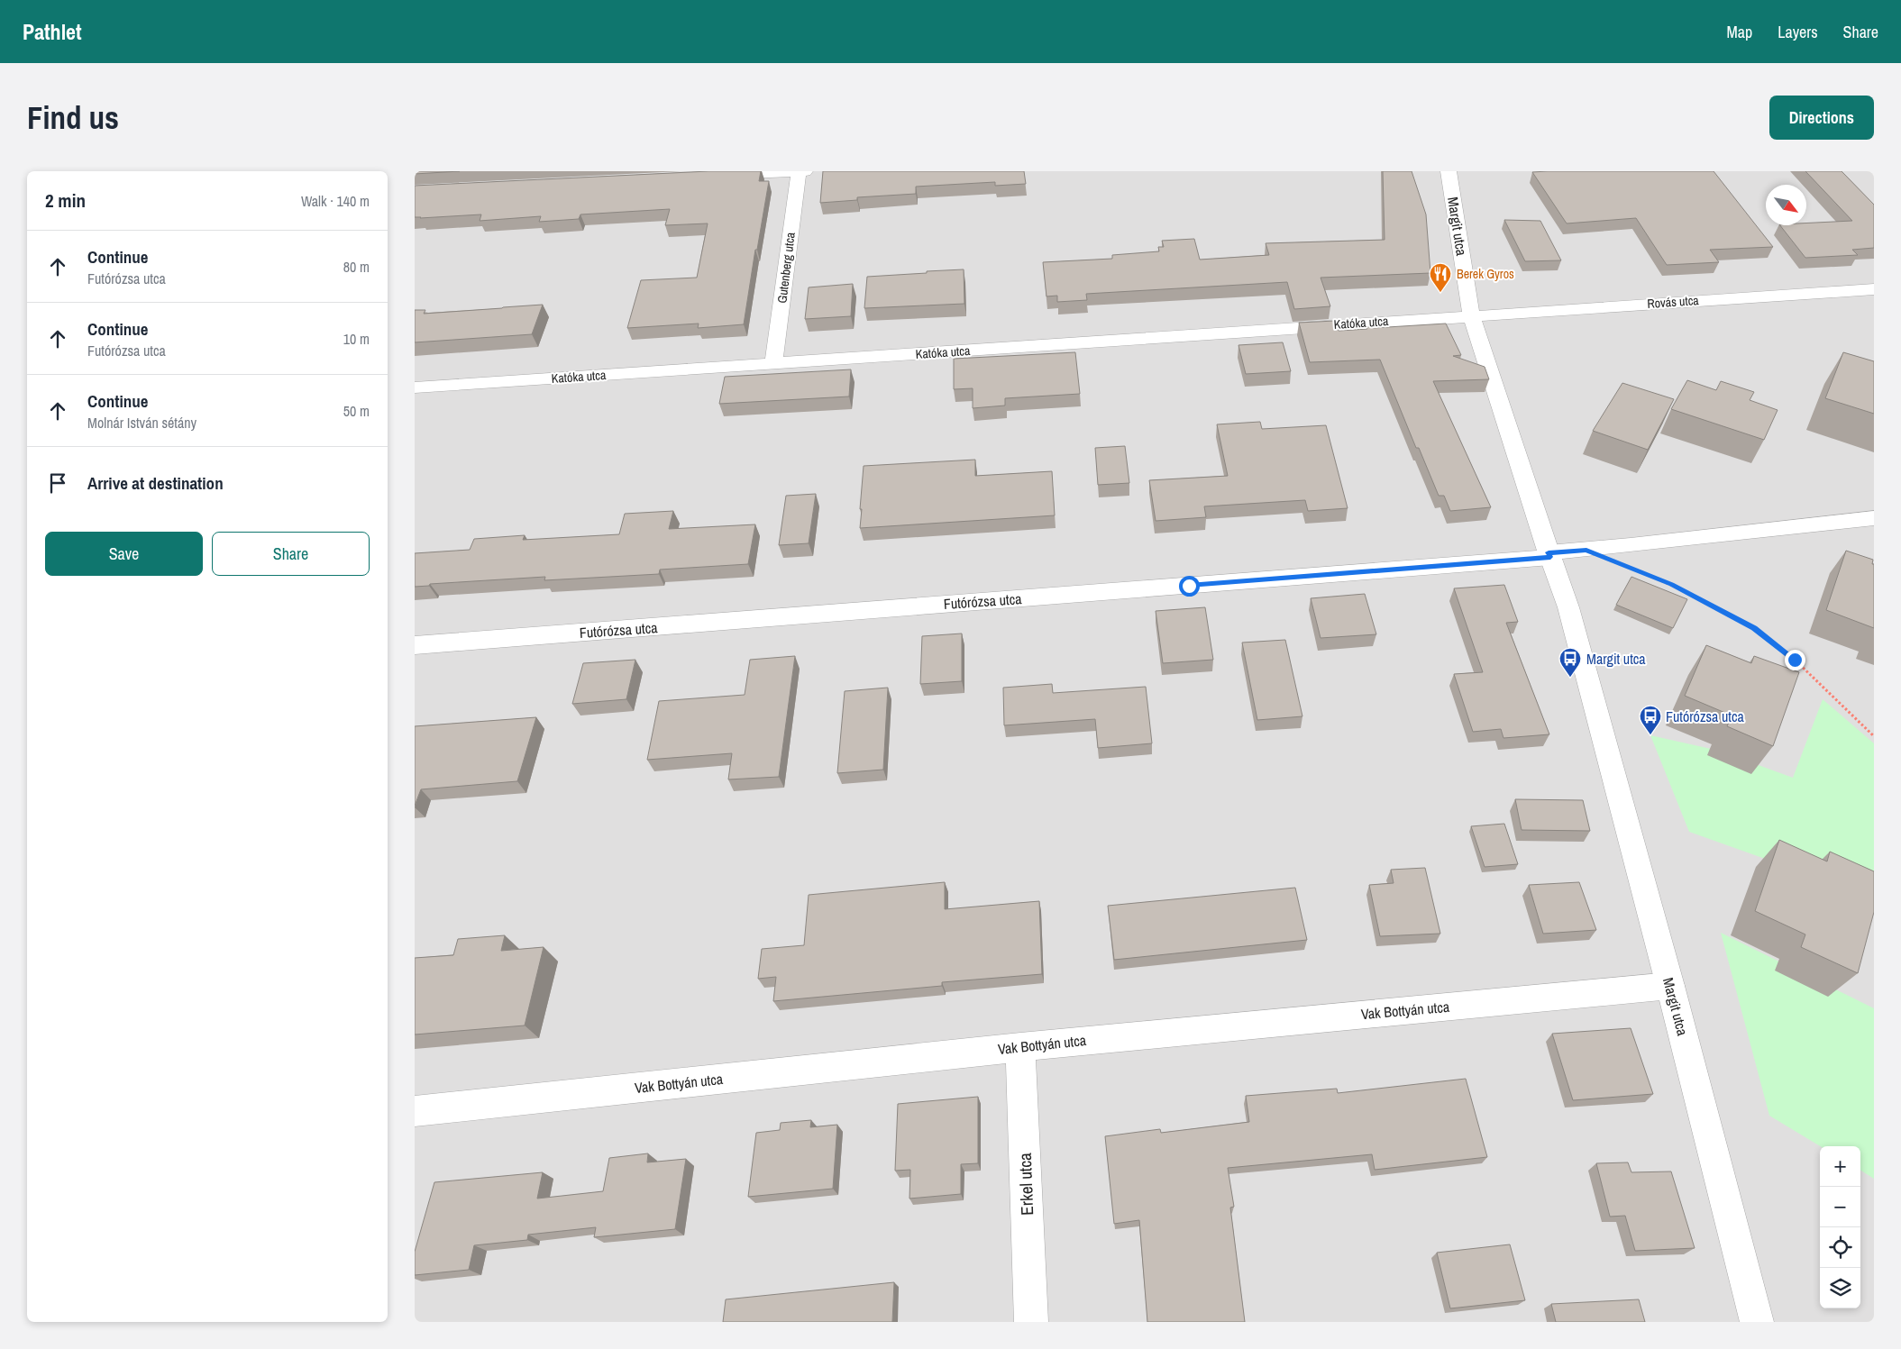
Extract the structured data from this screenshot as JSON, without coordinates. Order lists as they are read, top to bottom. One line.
{"streets":{"street":["Margit utca","Gutenberg utca","Rovás utca","Katóka utca","Futórózsa utca","Vak Bottyán utca","Erkel utca"]},"crossings":[["Margit utca","Rovás utca"],["Margit utca","Katóka utca"],["Margit utca","Futórózsa utca"],["Margit utca","Vak Bottyán utca"],["Gutenberg utca","Katóka utca"],["Rovás utca","Katóka utca"],["Vak Bottyán utca","Erkel utca"]],"places":{"restaurant":["Berek Gyros"],"bus stop":["Margit utca","Futórózsa utca"]},"north":"bottom right","page":{"header":"Pathlet","nav":["Map","Layers","Share"],"buttons":["Directions",["Save","Share"]],"title":"Find us","heading":["2 min","Walk · 140 m"],"list":[["Continue","Futórózsa utca","80 m"],["Continue","Futórózsa utca","10 m"],["Continue","Molnár István sétány","50 m"],"Arrive at destination"],"map_buttons":["+","−"]}}
